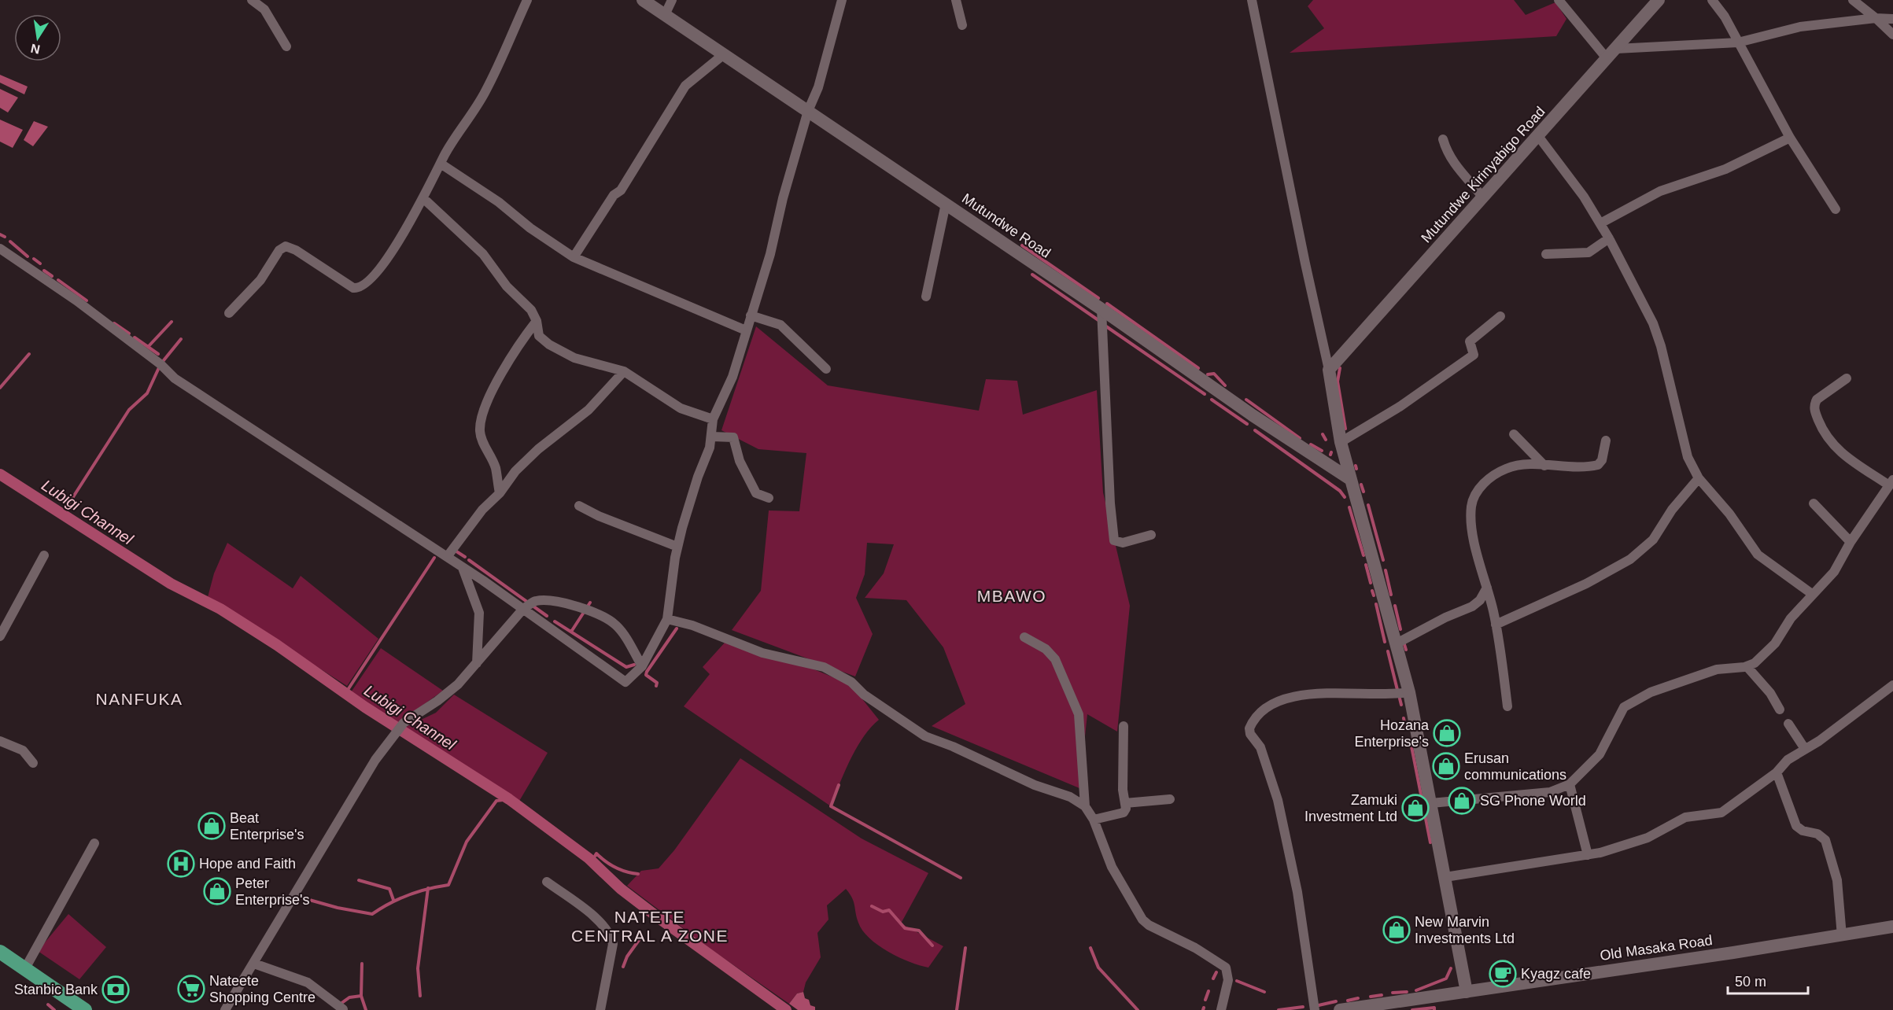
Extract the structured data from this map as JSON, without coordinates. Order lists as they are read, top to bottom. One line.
{"streets":{"main road":["Mutundwe Kirinyabigo Road","Mutundwe Road","Old Masaka Road"]},"districts":["MBAWO","NANFUKA","NATETE CENTRAL A ZONE"],"water":["Lubigi Channel"],"places":{"shop":["Hozana Enterprise's","Erusan communications","SG Phone World","Zamuki Investment Ltd","Beat Enterprise's","Peter Enterprise's","New Marvin Investments Ltd"],"hospital":["Hope and Faith"],"cafe":["Kyagz cafe"],"supermarket":["Nateete Shopping Centre"],"bank":["Stanbic Bank"]},"scale_bar":"50 m","north":"bottom"}
